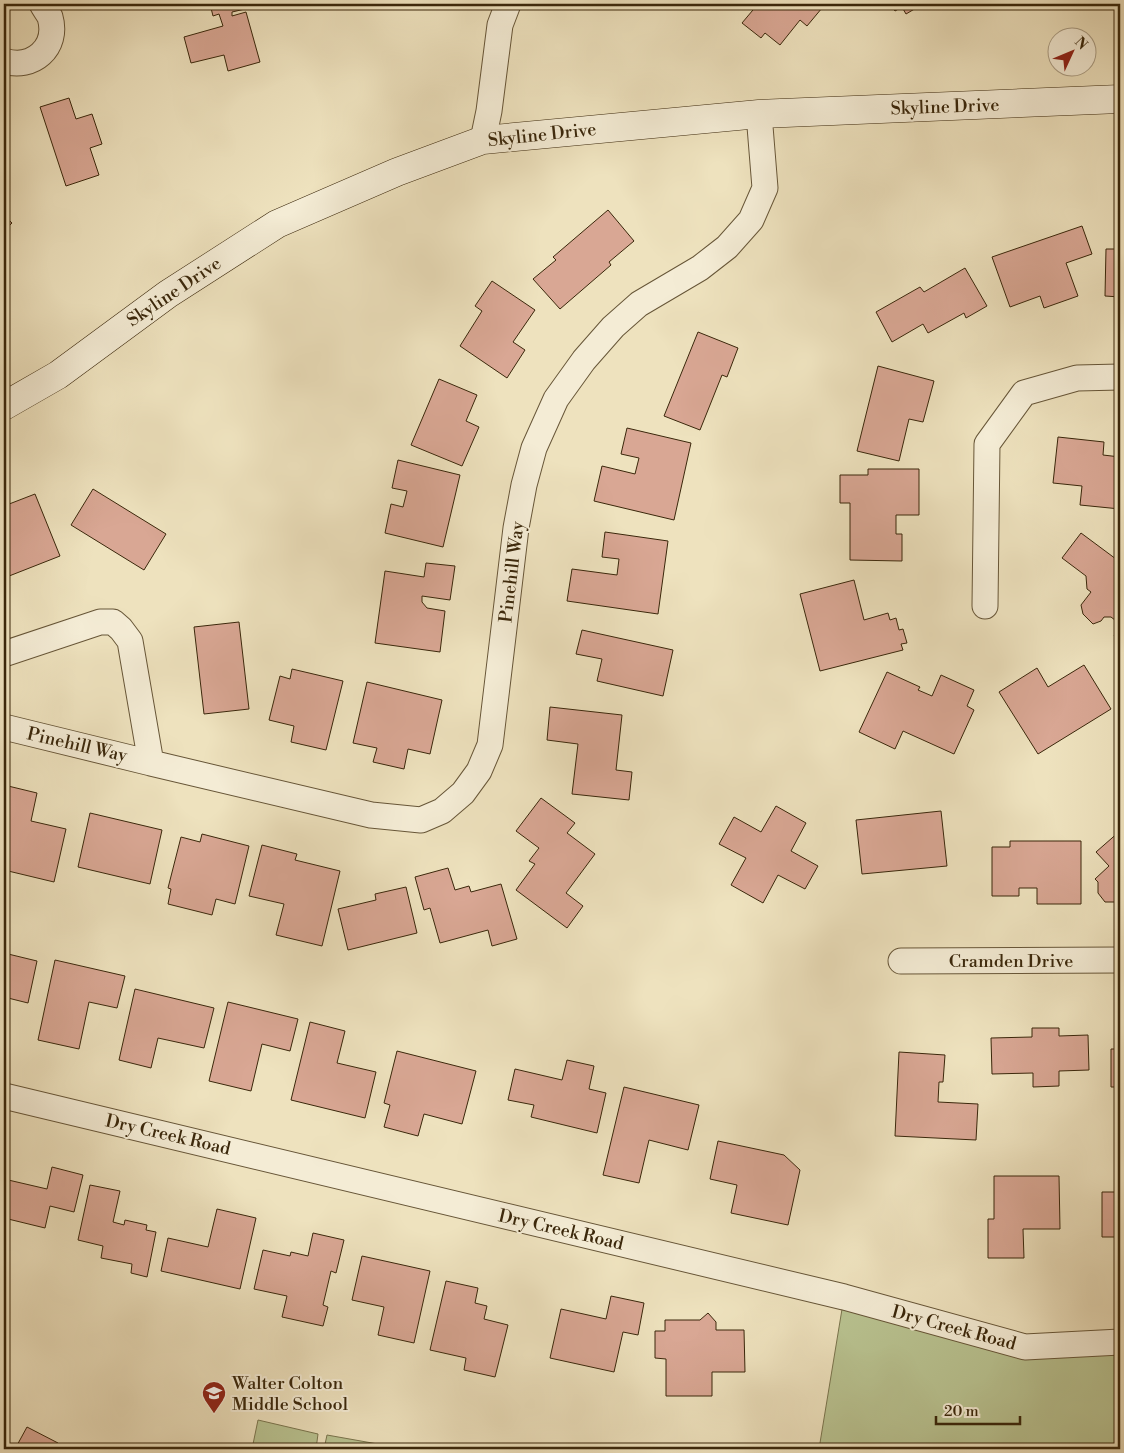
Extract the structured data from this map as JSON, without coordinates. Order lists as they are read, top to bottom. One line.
{"streets":{"street":["Skyline Drive","Pinehill Way","Cramden Drive","Dry Creek Road"]},"crossings":[["Skyline Drive","Pinehill Way"]],"places":{"school or university":["Walter Colton Middle School"]},"scale_bar":"20 m","north":"top right"}
